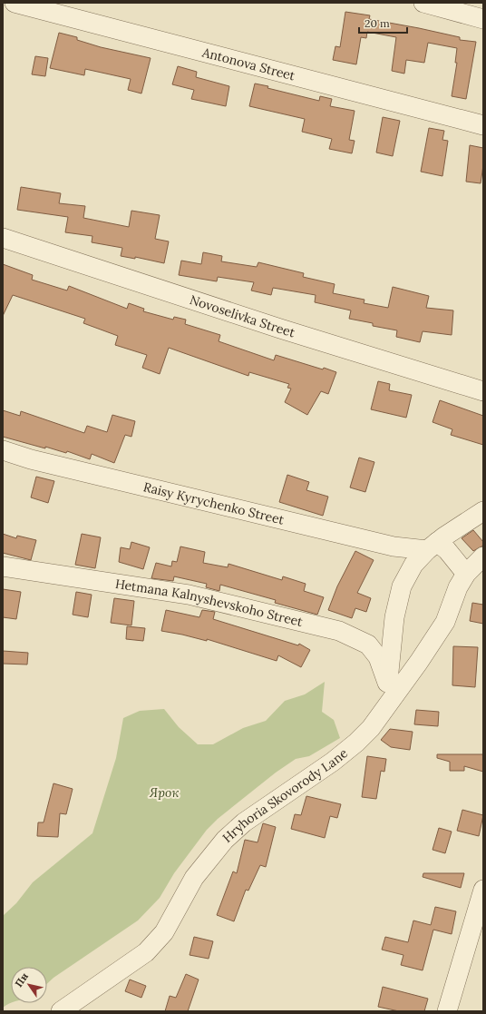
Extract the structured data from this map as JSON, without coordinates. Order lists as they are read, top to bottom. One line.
{"streets":{"street":["Antonova Street","Novoselivka Street","Raisy Kyrychenko Street","Hetmana Kalnyshevskoho Street","Hryhoria Skovorody Lane"]},"parks":["Ярок"],"scale_bar":"20 m","north":"top left"}
